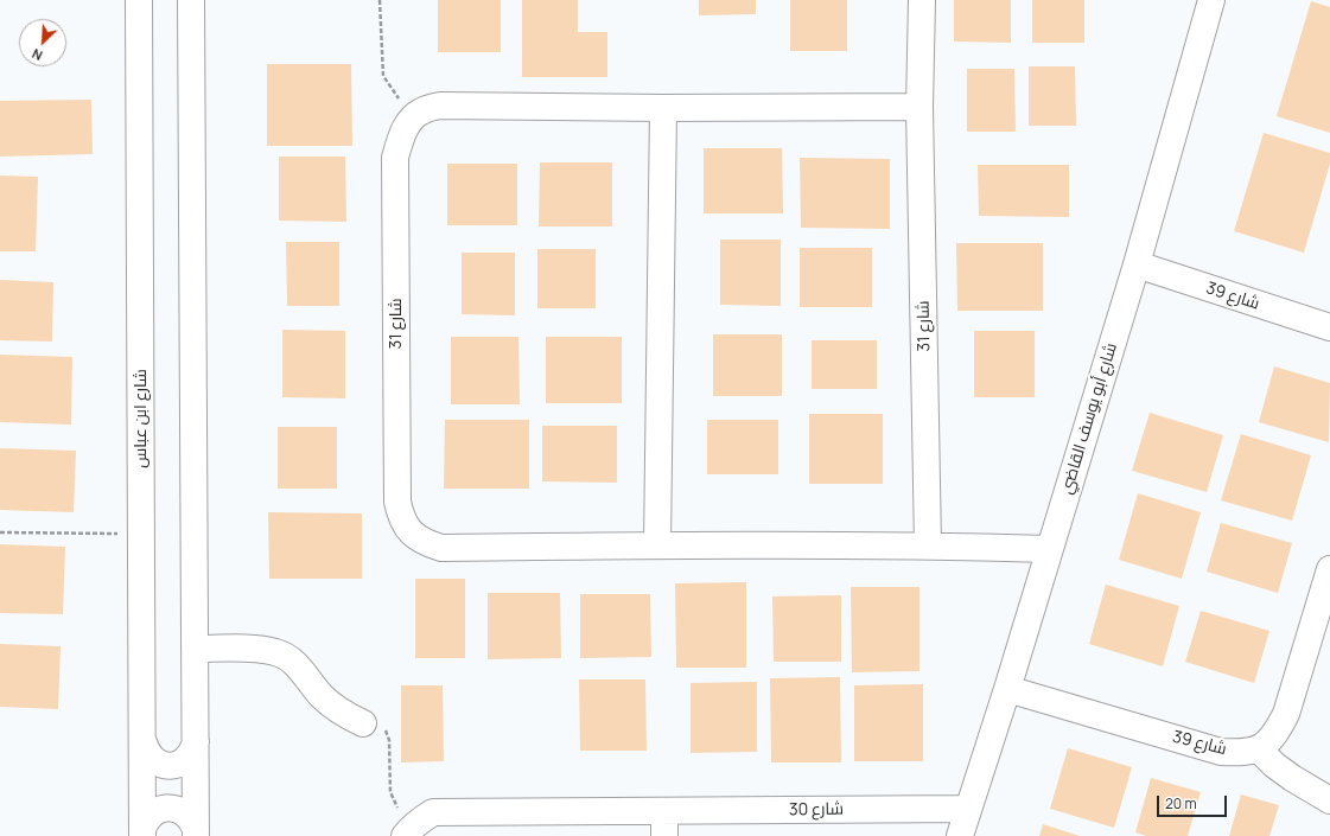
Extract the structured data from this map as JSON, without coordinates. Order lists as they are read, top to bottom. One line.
{"streets":{"street":["شارع 39","شارع 31","شارع ابن عباس","شارع أبو يوسف القاضي","شارع 30"]},"crossings":[["شارع 39","شارع أبو يوسف القاضي"],["شارع 31","شارع أبو يوسف القاضي"],["شارع أبو يوسف القاضي","شارع 30"]],"scale_bar":"20 m","north":"bottom left"}
